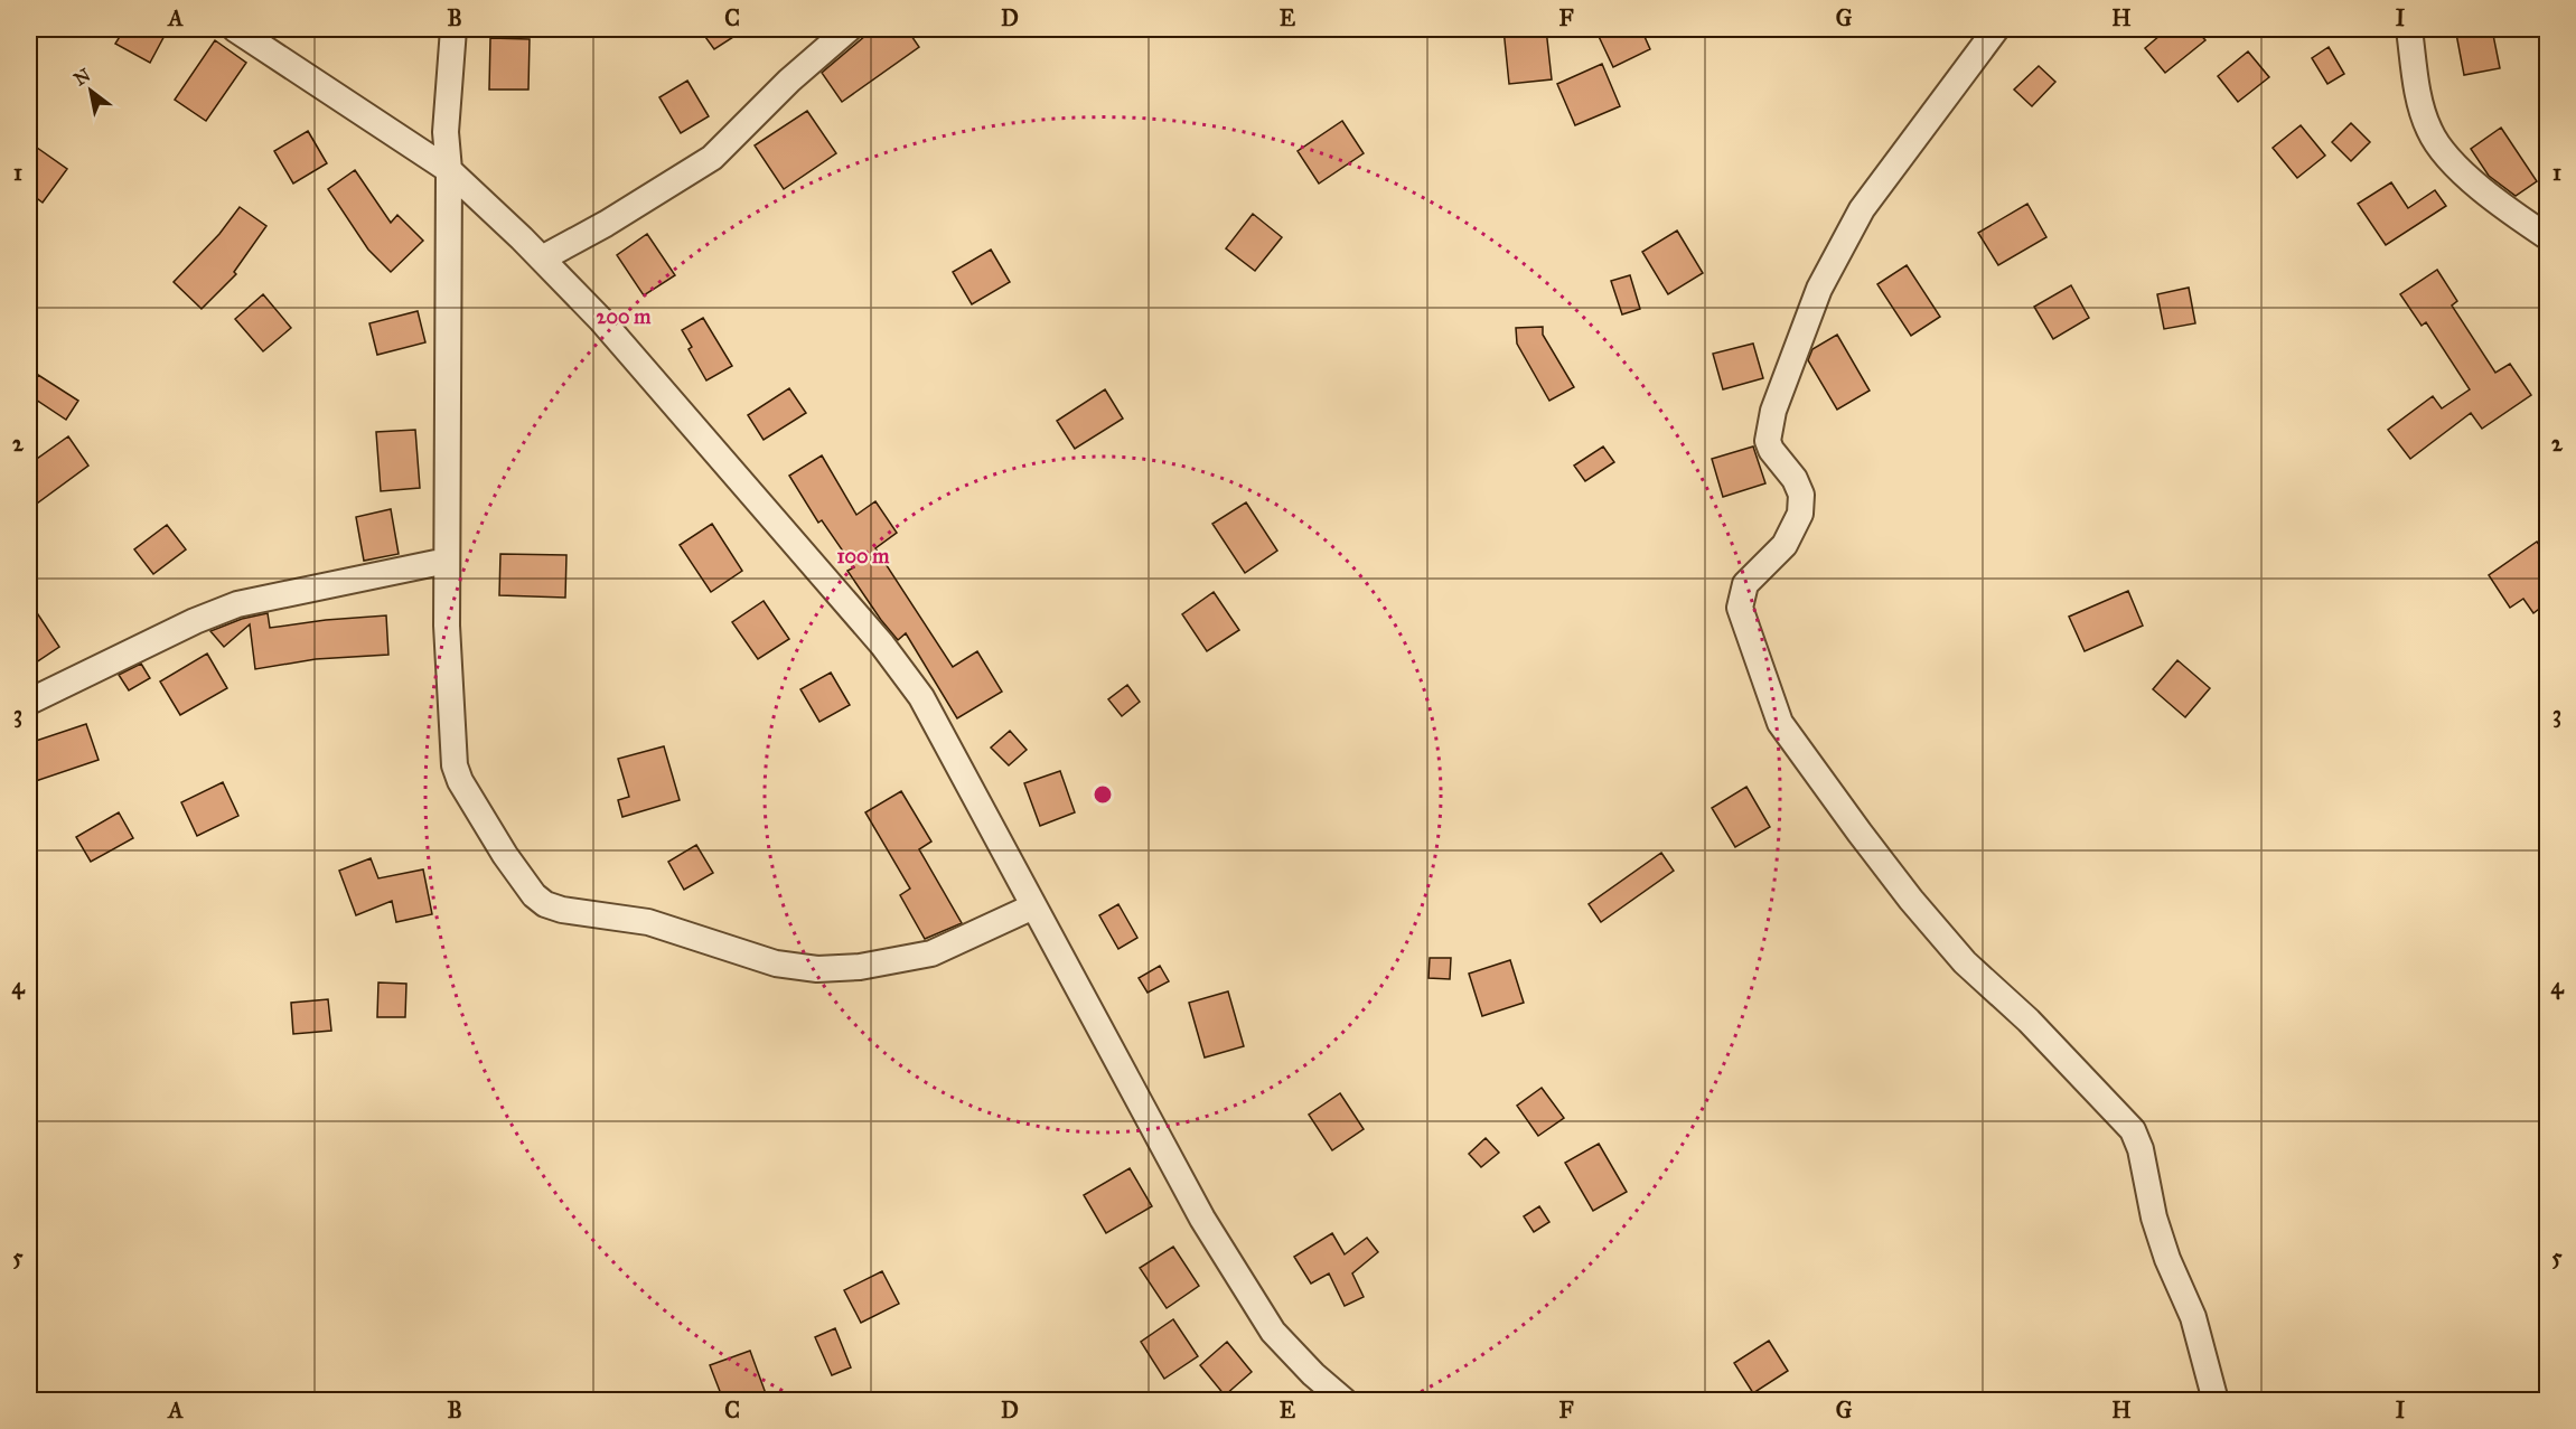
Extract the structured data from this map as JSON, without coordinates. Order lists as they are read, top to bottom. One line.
{"north":"top left","grid":{"columns":["A","B","C","D","E","F","G","H","I"],"rows":["1","2","3","4","5"]},"rings":["200 m","100 m"]}
